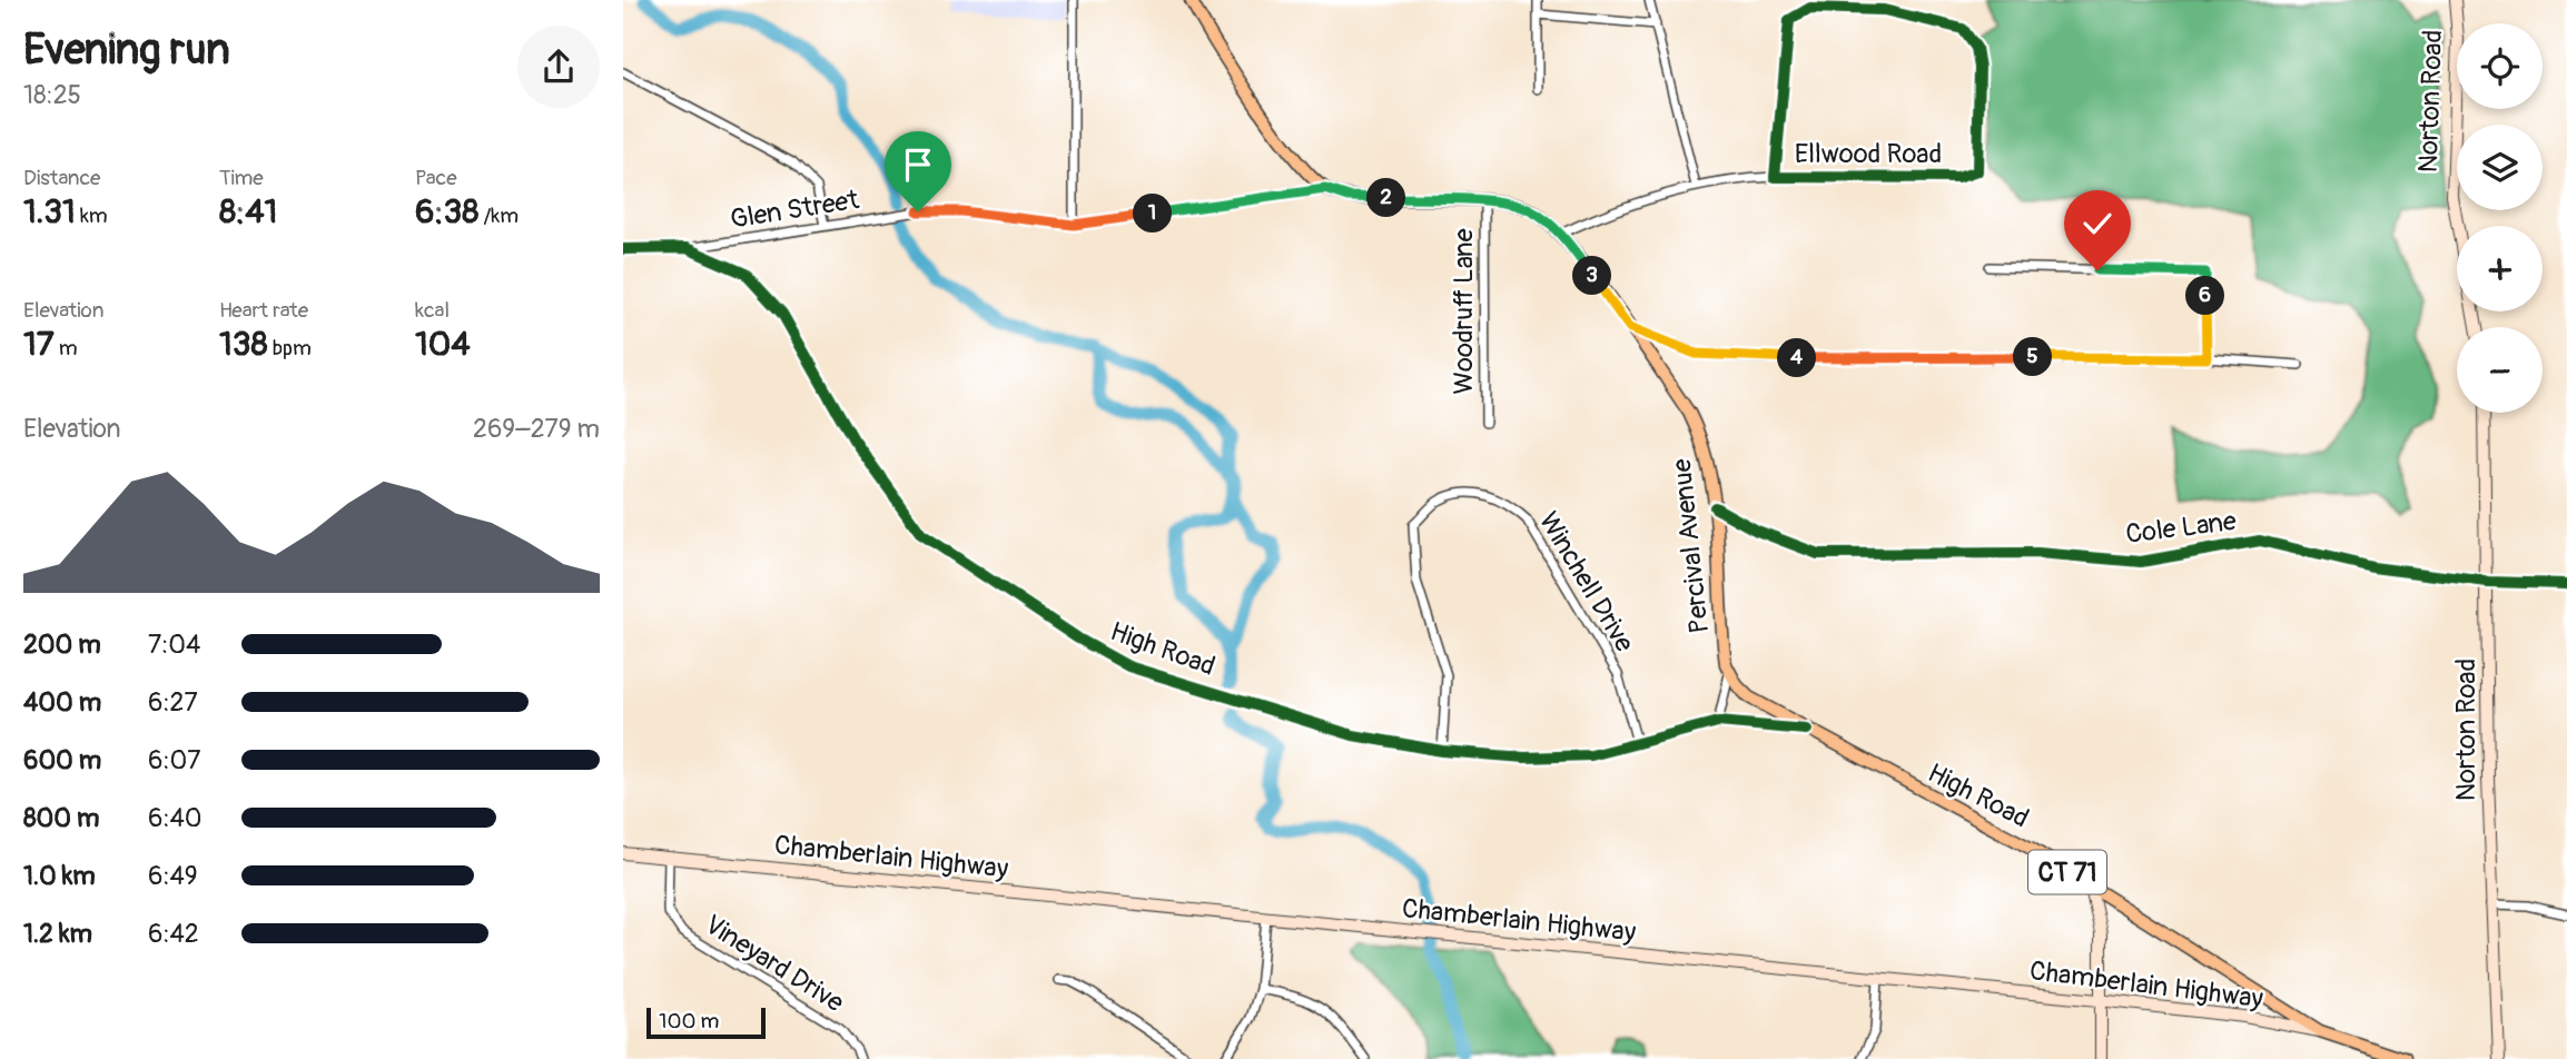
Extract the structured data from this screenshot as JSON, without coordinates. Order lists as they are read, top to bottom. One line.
{"streets":{"main road":["Norton Road","Percival Avenue","High Road","Chamberlain Highway","CT 71"],"street":["Ellwood Road","Glen Street","Woodruff Lane","Cole Lane","Winchell Drive","Vineyard Drive"]},"crossings":[["Norton Road","Cole Lane"],["Ellwood Road","Percival Avenue"],["Glen Street","Percival Avenue"],["Glen Street","High Road"],["Woodruff Lane","Percival Avenue"],["Cole Lane","Percival Avenue"],["Percival Avenue","CT 71"],["Winchell Drive","High Road"],["High Road","Chamberlain Highway"],["High Road","CT 71"],["Chamberlain Highway","Vineyard Drive"]],"scale_bar":"100 m","page":{"heading":["Evening run","18:25"],"map_buttons":["+","−"],"stats":[["Distance","1.31 km"],["Time","8:41"],["Pace","6:38 /km"],["Elevation","17 m"],["Heart rate","138 bpm"],["kcal","104"]],"pins":["2","1","3","6","5","4"],"chart":["Elevation","269–279 m"],"list":[{"name":"200 m","note":"7:04"},{"name":"400 m","note":"6:27"},{"name":"600 m","note":"6:07"},{"name":"800 m","note":"6:40"},{"name":"1.0 km","note":"6:49"},{"name":"1.2 km","note":"6:42"}],"scale":"100 m"}}
